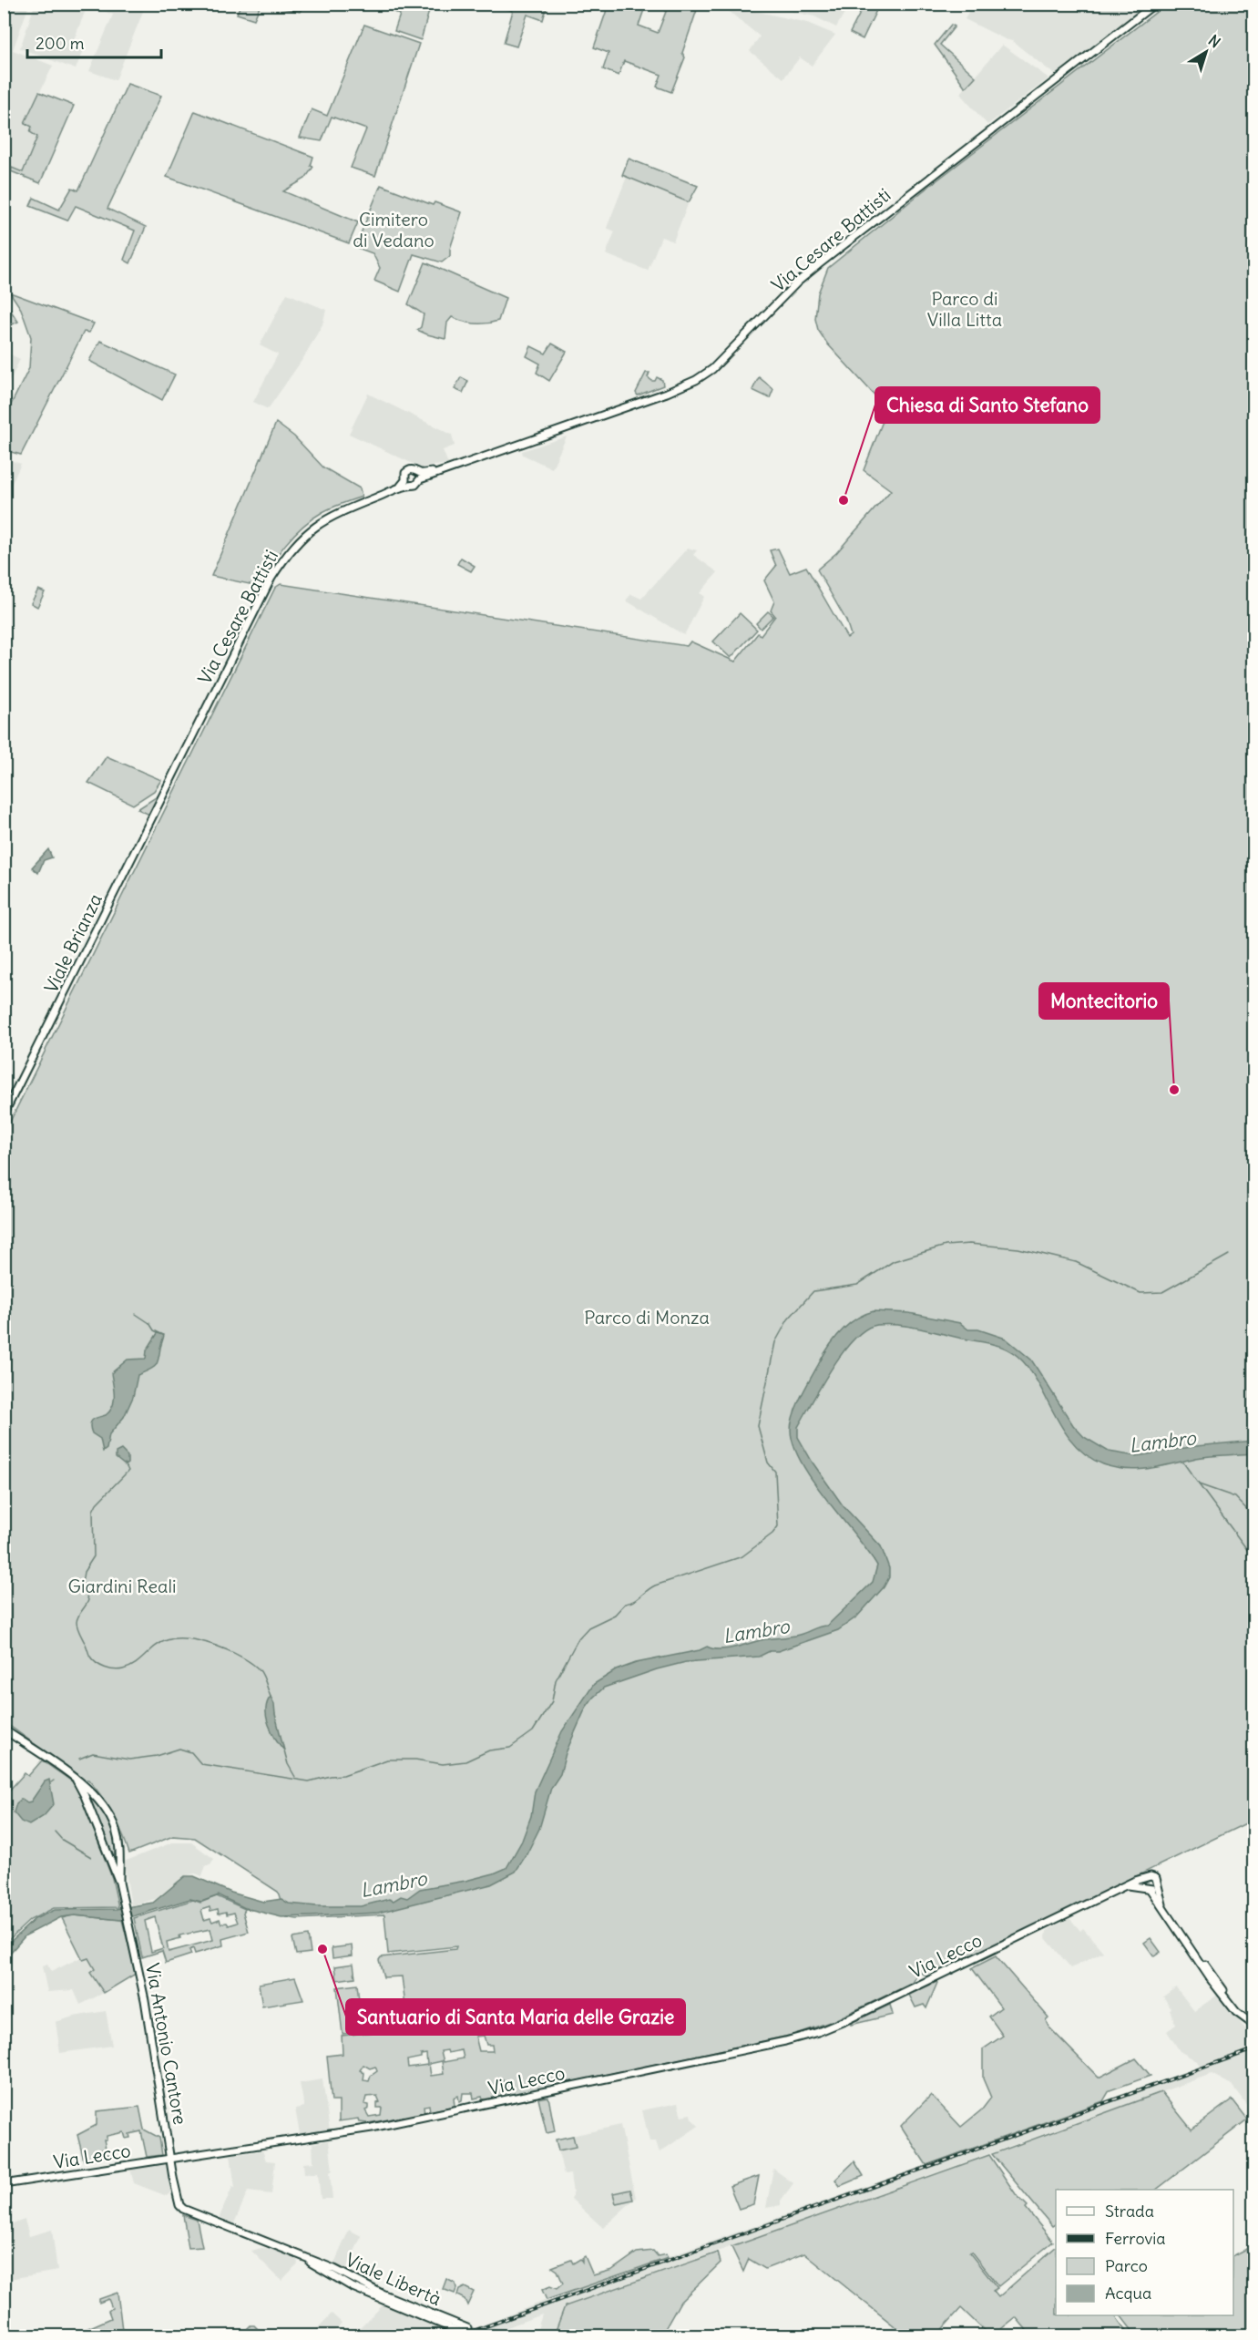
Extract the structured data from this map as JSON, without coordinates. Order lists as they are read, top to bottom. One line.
{"streets":{"main road":["Via Cesare Battisti","Viale Brianza","Via Lecco","Via Antonio Cantore","Viale Libertà"]},"crossings":[["Via Cesare Battisti","Viale Brianza"],["Via Lecco","Via Antonio Cantore"],["Via Antonio Cantore","Viale Libertà"]],"water":["Lambro"],"parks":["Cimitero di Vedano","Parco di Villa Litta","Parco di Monza","Giardini Reali"],"places":["Chiesa di Santo Stefano","Montecitorio","Santuario di Santa Maria delle Grazie"],"legend":["Strada","Ferrovia","Parco","Acqua"],"scale_bar":"200 m","north":"top right"}
